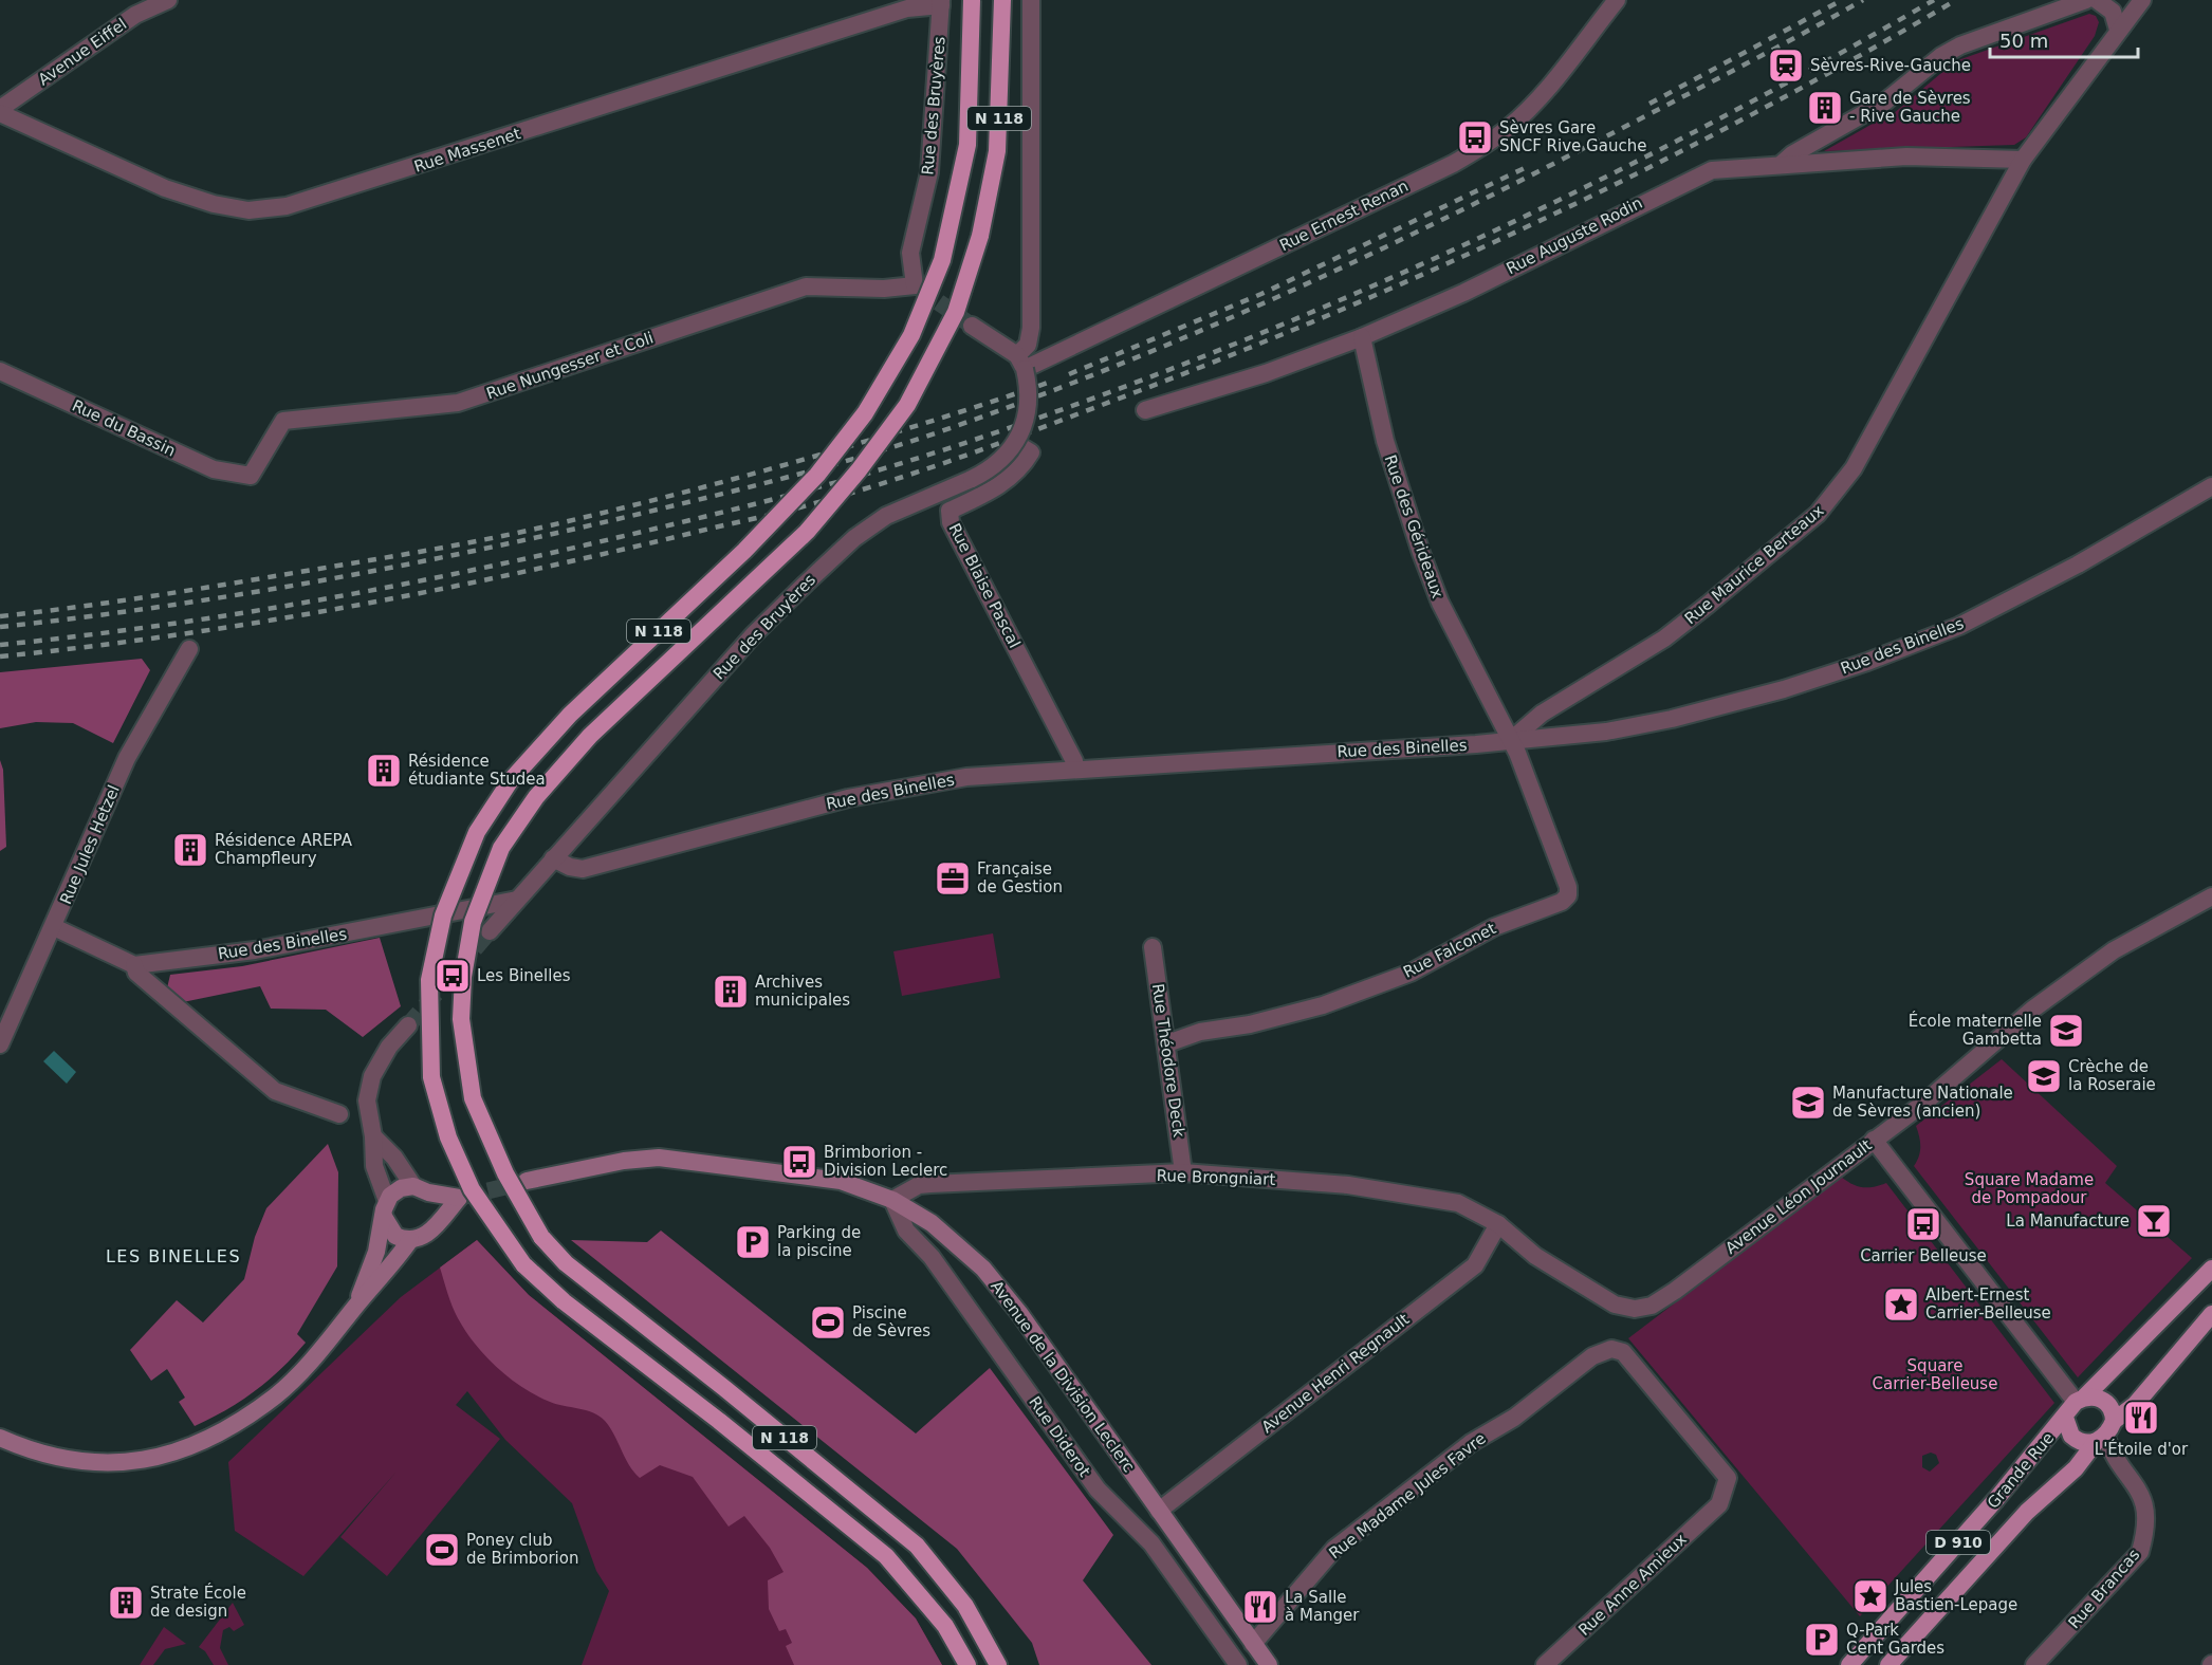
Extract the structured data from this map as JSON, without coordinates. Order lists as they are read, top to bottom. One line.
{"streets":{"highway":["N 118"],"main road":["Avenue de la Division Leclerc","Grande Rue","D 910"],"street":["Avenue Eiffel","Rue des Bruyères","Rue Massenet","Rue Ernest Renan","Rue Auguste Rodin","Rue Nungesser et Coli","Rue du Bassin","Rue des Gérideaux","Rue Maurice Berteaux","Rue Blaise Pascal","Rue des Binelles","Rue Jules Hetzel","Rue Falconet","Rue Théodore Deck","Rue Brongniart","Avenue Léon Journault","Avenue Henri Regnault","Rue Diderot","Rue Madame Jules Favre","Rue Anne Amieux","Rue Brancas"]},"crossings":[["Avenue Eiffel","Rue Massenet"],["Rue des Bruyères","Rue Massenet"],["Rue des Bruyères","Rue Ernest Renan"],["Rue des Bruyères","Rue Nungesser et Coli"],["Rue des Bruyères","Rue Blaise Pascal"],["Rue des Bruyères","Rue des Binelles"],["Rue Auguste Rodin","Rue des Gérideaux"],["Rue Auguste Rodin","Rue Maurice Berteaux"],["Rue Nungesser et Coli","Rue du Bassin"],["Rue des Gérideaux","Rue Maurice Berteaux"],["Rue des Gérideaux","Rue des Binelles"],["Rue des Gérideaux","Rue Falconet"],["Rue Maurice Berteaux","Rue des Binelles"],["Rue Maurice Berteaux","Rue Falconet"],["Rue Blaise Pascal","Rue des Binelles"],["Rue des Binelles","Rue Falconet"],["Rue Falconet","Rue Théodore Deck"],["Rue Théodore Deck","Rue Brongniart"],["Rue Brongniart","Avenue Léon Journault"],["Rue Brongniart","Avenue Henri Regnault"],["Rue Brongniart","Avenue de la Division Leclerc"],["Rue Brongniart","Rue Diderot"],["Avenue Léon Journault","Avenue Henri Regnault"],["Avenue Henri Regnault","Avenue de la Division Leclerc"],["Avenue de la Division Leclerc","Rue Diderot"],["Avenue de la Division Leclerc","Rue Madame Jules Favre"],["Grande Rue","D 910"],["Grande Rue","Rue Brancas"],["Rue Madame Jules Favre","Rue Anne Amieux"],["D 910","Rue Brancas"]],"districts":["LES BINELLES"],"parks":["Square Madame de Pompadour","Square Carrier-Belleuse"],"places":{"station":["Sèvres-Rive-Gauche"],"building":["Gare de Sèvres - Rive Gauche","Résidence étudiante Studea","Résidence AREPA Champfleury","Archives municipales","Strate École de design"],"bus stop":["Sèvres Gare SNCF Rive Gauche","Les Binelles","Brimborion - Division Leclerc","Carrier Belleuse"],"office":["Française de Gestion"],"school or university":["École maternelle Gambetta","Crèche de la Roseraie","Manufacture Nationale de Sèvres (ancien)"],"bar":["La Manufacture"],"parking":["Parking de la piscine","Q-Park Cent Gardes"],"place":["Albert-Ernest Carrier-Belleuse","Jules Bastien-Lepage"],"sports":["Piscine de Sèvres","Poney club de Brimborion"],"restaurant":["L'Étoile d'or","La Salle à Manger"]},"scale_bar":"50 m"}
